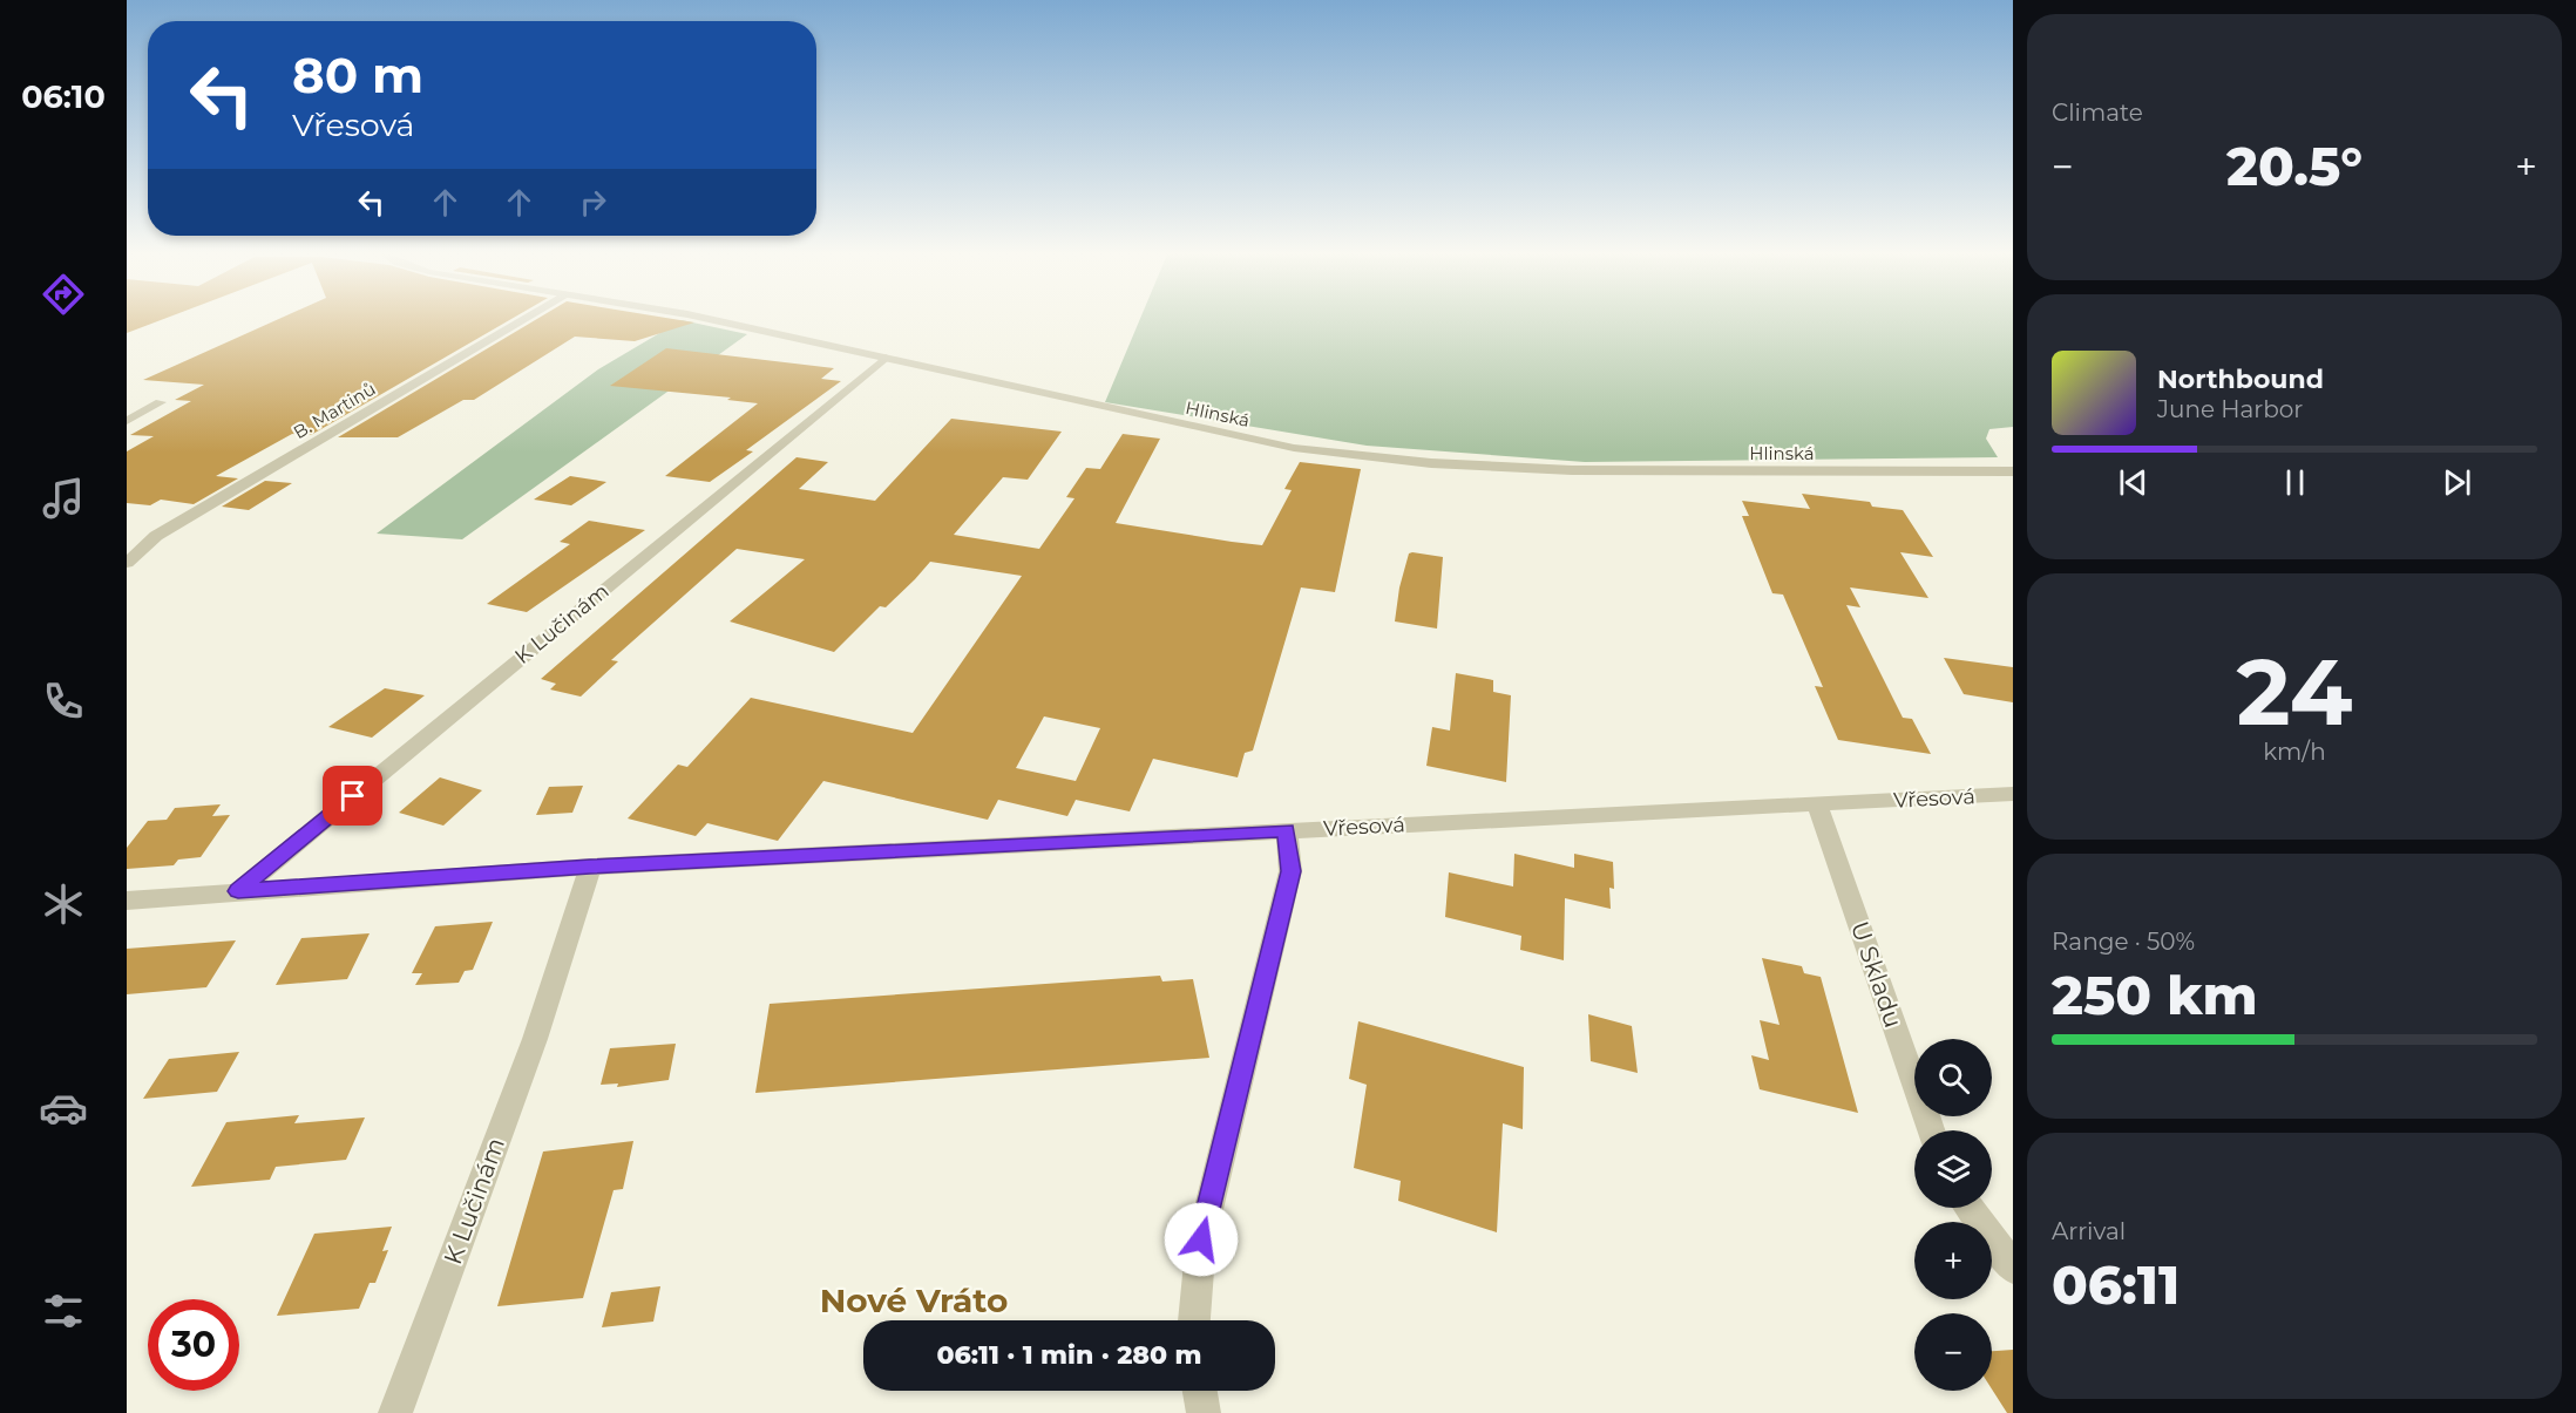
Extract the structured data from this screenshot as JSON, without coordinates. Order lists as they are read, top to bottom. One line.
{"streets":{"street":["B. Martinů","Hlinská","K Lučinám","Vřesová","U Skladu"]},"crossings":[["Hlinská","K Lučinám"],["K Lučinám","Vřesová"],["Vřesová","U Skladu"]],"districts":["Nové Vráto"],"page":{"tabs":"06:10","tile":["Climate",["24","km/h"],["Range · 50%","250 km"],["Arrival","06:11"]],"turn":["80 m","Vřesová"],"heat":["−","20.5°","+"],"song":["Northbound","June Harbor"],"map_buttons":["+","−"],"limit":"30","trip":"06:11 · 1 min · 280 m"}}
